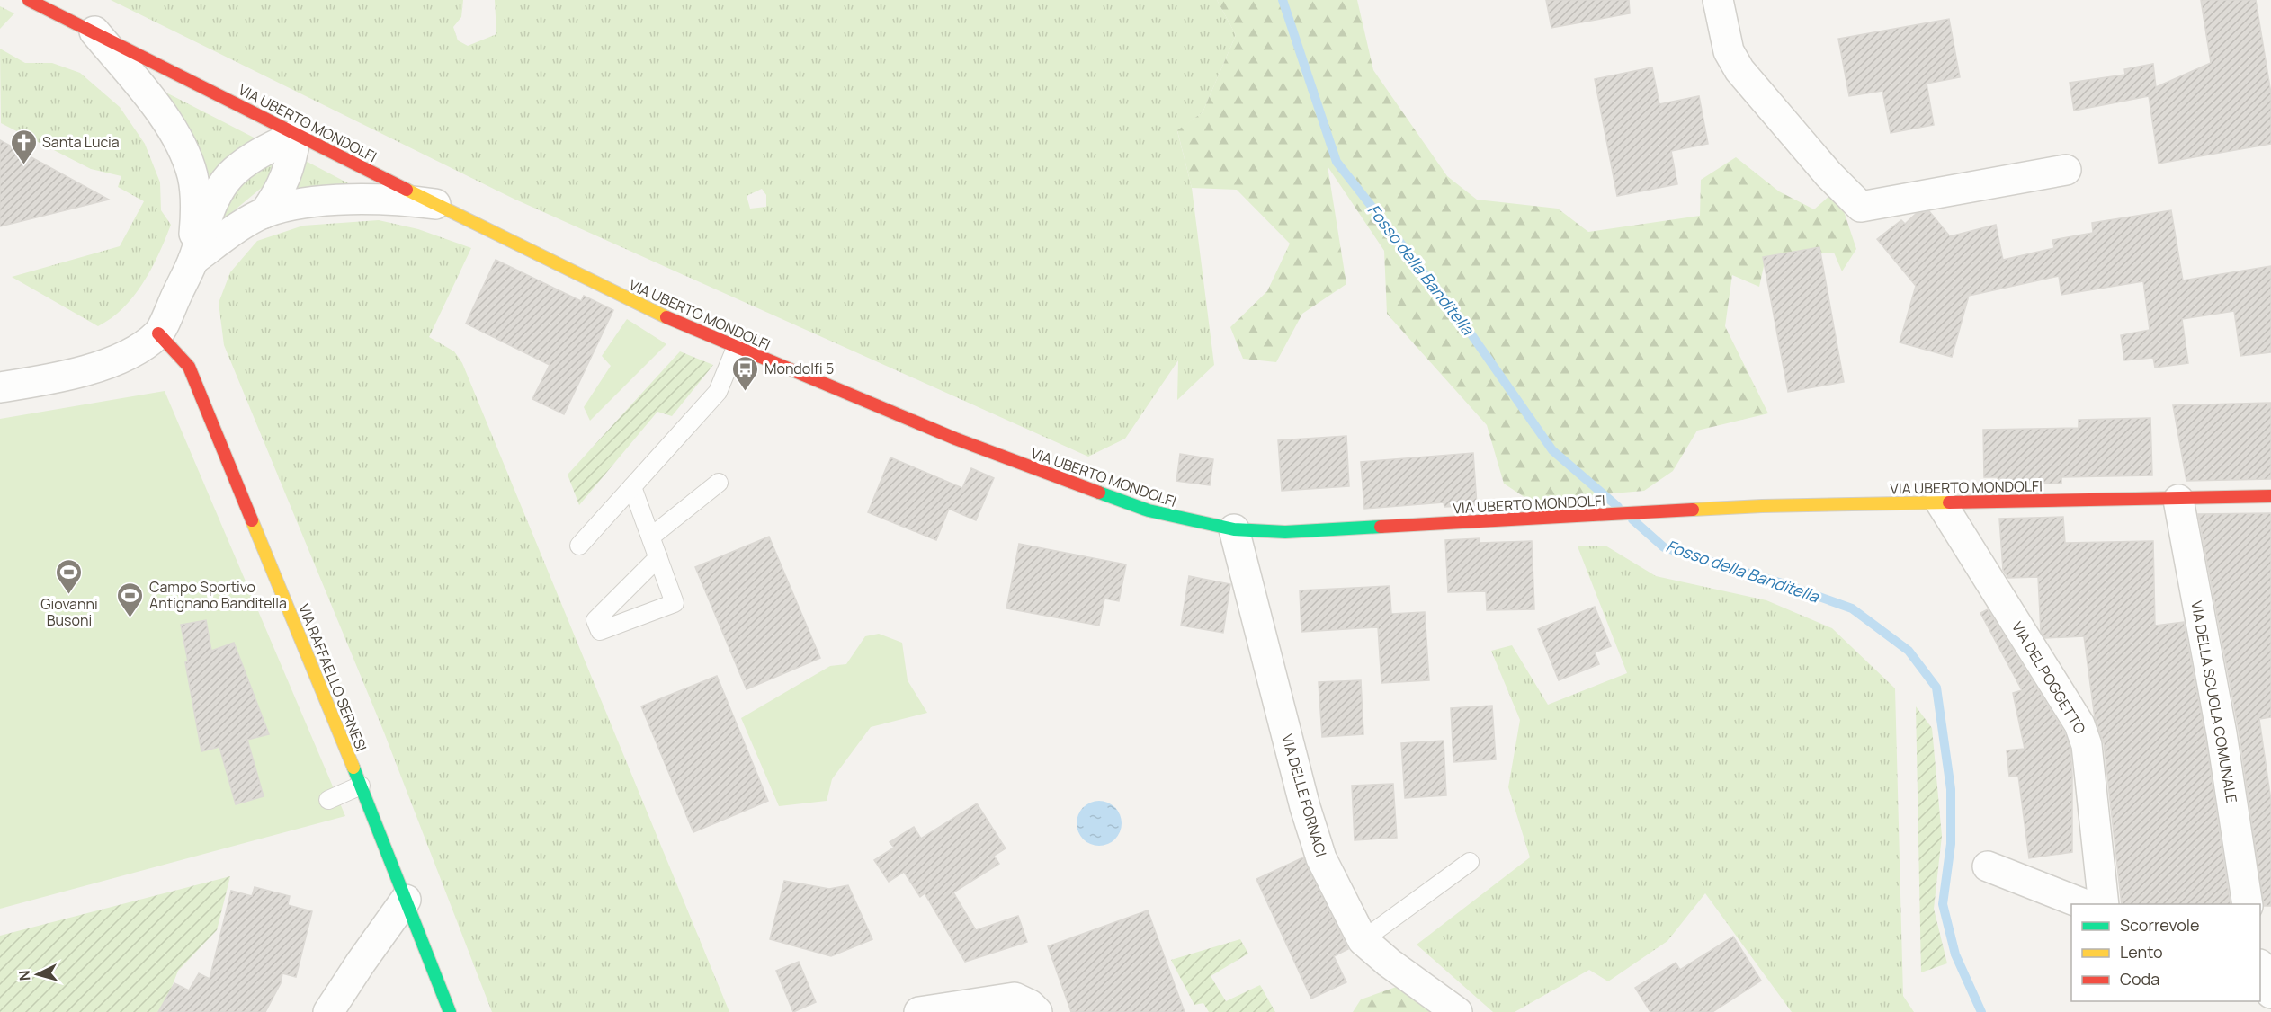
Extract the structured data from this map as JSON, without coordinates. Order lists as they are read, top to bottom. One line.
{"streets":{"main road":["VIA UBERTO MONDOLFI","VIA RAFFAELLO SERNESI"],"street":["VIA DEL POGGETTO","VIA DELLA SCUOLA COMUNALE","VIA DELLE FORNACI"]},"crossings":[["VIA UBERTO MONDOLFI","VIA DEL POGGETTO"],["VIA UBERTO MONDOLFI","VIA DELLA SCUOLA COMUNALE"],["VIA UBERTO MONDOLFI","VIA DELLE FORNACI"]],"water":["Fosso della Banditella"],"places":{"church":["Santa Lucia"],"bus stop":["Mondolfi 5"],"sports":["Giovanni Busoni","Campo Sportivo Antignano Banditella"]},"legend":["Scorrevole","Lento","Coda"],"north":"left"}
